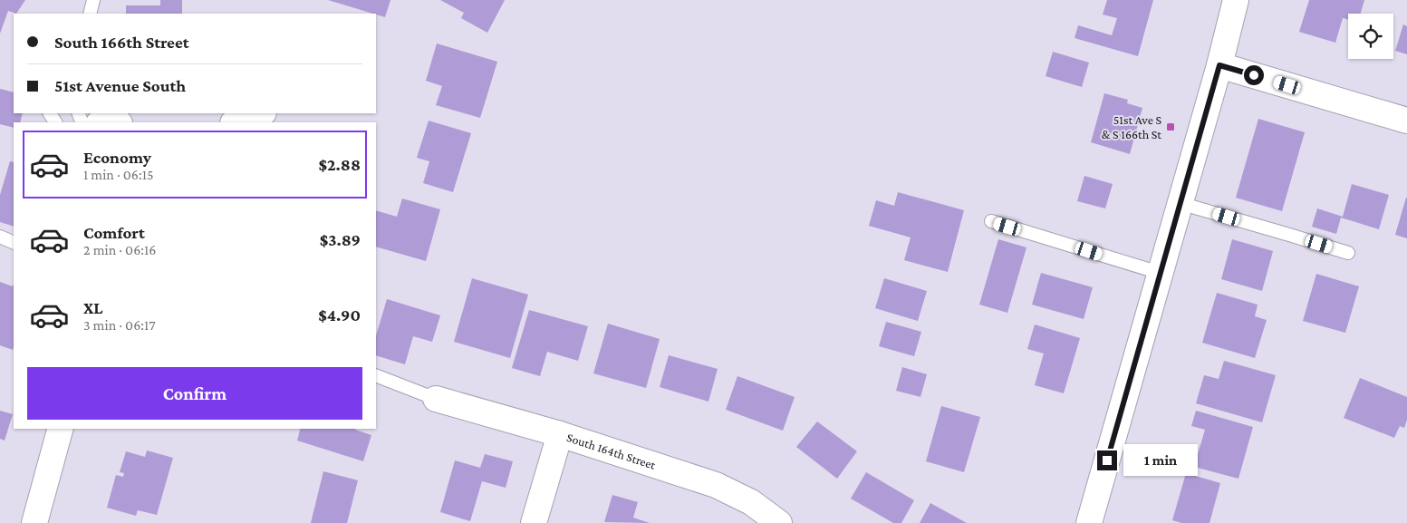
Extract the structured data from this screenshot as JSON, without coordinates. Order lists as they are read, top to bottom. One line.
{"streets":{"street":["South 164th Street"]},"places":{"transit":["51st Ave S & S 166th St"]},"page":{"banner":["South 166th Street","51st Avenue South"],"list":[{"name":"Economy","note":"1 min · 06:15","value":"$2.88"},{"name":"Comfort","note":"2 min · 06:16","value":"$3.89"},{"name":"XL","note":"3 min · 06:17","value":"$4.90"}],"buttons":"Confirm","bubble":"1 min"}}
